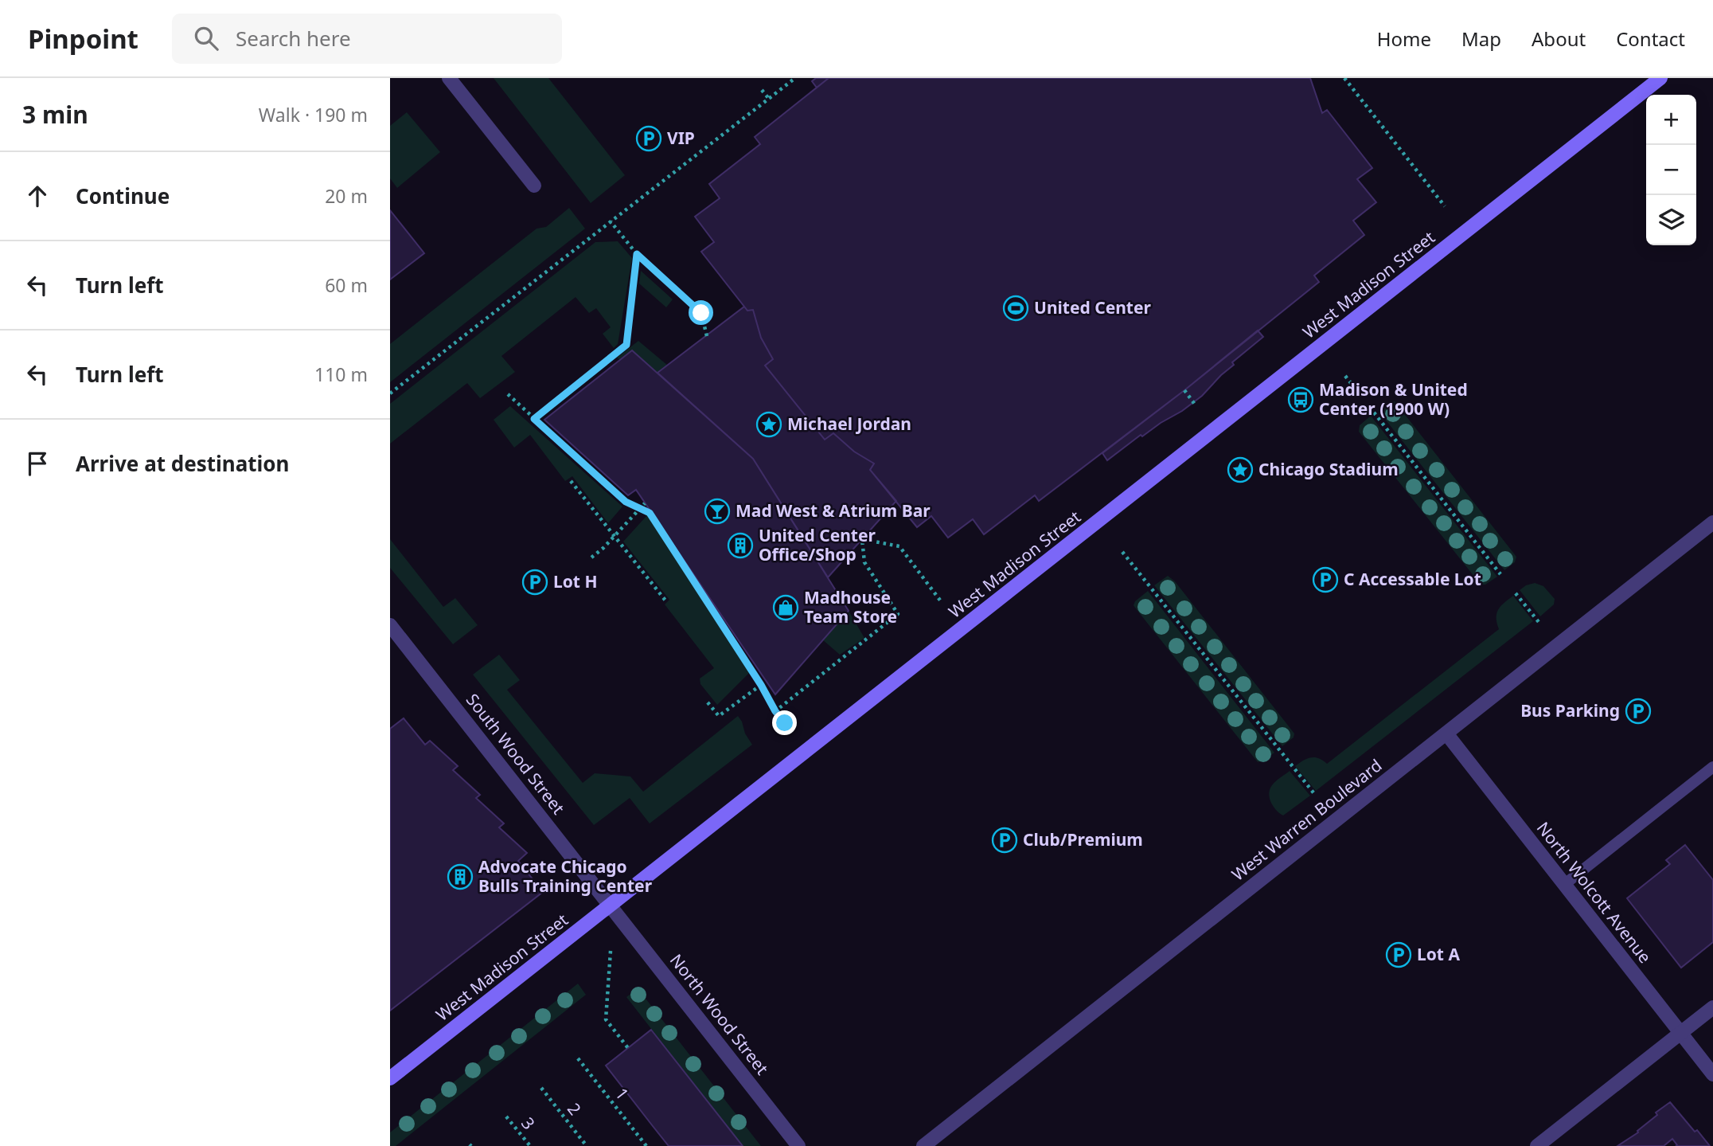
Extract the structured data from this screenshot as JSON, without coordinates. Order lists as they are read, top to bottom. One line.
{"streets":{"main road":["West Madison Street"],"street":["South Wood Street","West Warren Boulevard","North Wolcott Avenue","North Wood Street"],"path":["1","2","3"]},"crossings":[["West Madison Street","South Wood Street"],["West Madison Street","North Wood Street"],["South Wood Street","North Wood Street"],["West Warren Boulevard","North Wolcott Avenue"]],"places":{"parking":["VIP","C Accessable Lot","Lot H","Bus Parking","Club/Premium","Lot A"],"sports":["United Center"],"bus stop":["Madison & United Center (1900 W)"],"place":["Michael Jordan","Chicago Stadium"],"bar":["Mad West & Atrium Bar"],"building":["United Center Office/Shop","Advocate Chicago Bulls Training Center"],"shop":["Madhouse Team Store"]},"page":{"header":"Pinpoint","search":"Search here","nav":["Home","Map","About","Contact"],"heading":["3 min","Walk · 190 m"],"map_buttons":["+","−"],"list":[["Continue","20 m"],["Turn left","60 m"],["Turn left","110 m"],"Arrive at destination"]}}
